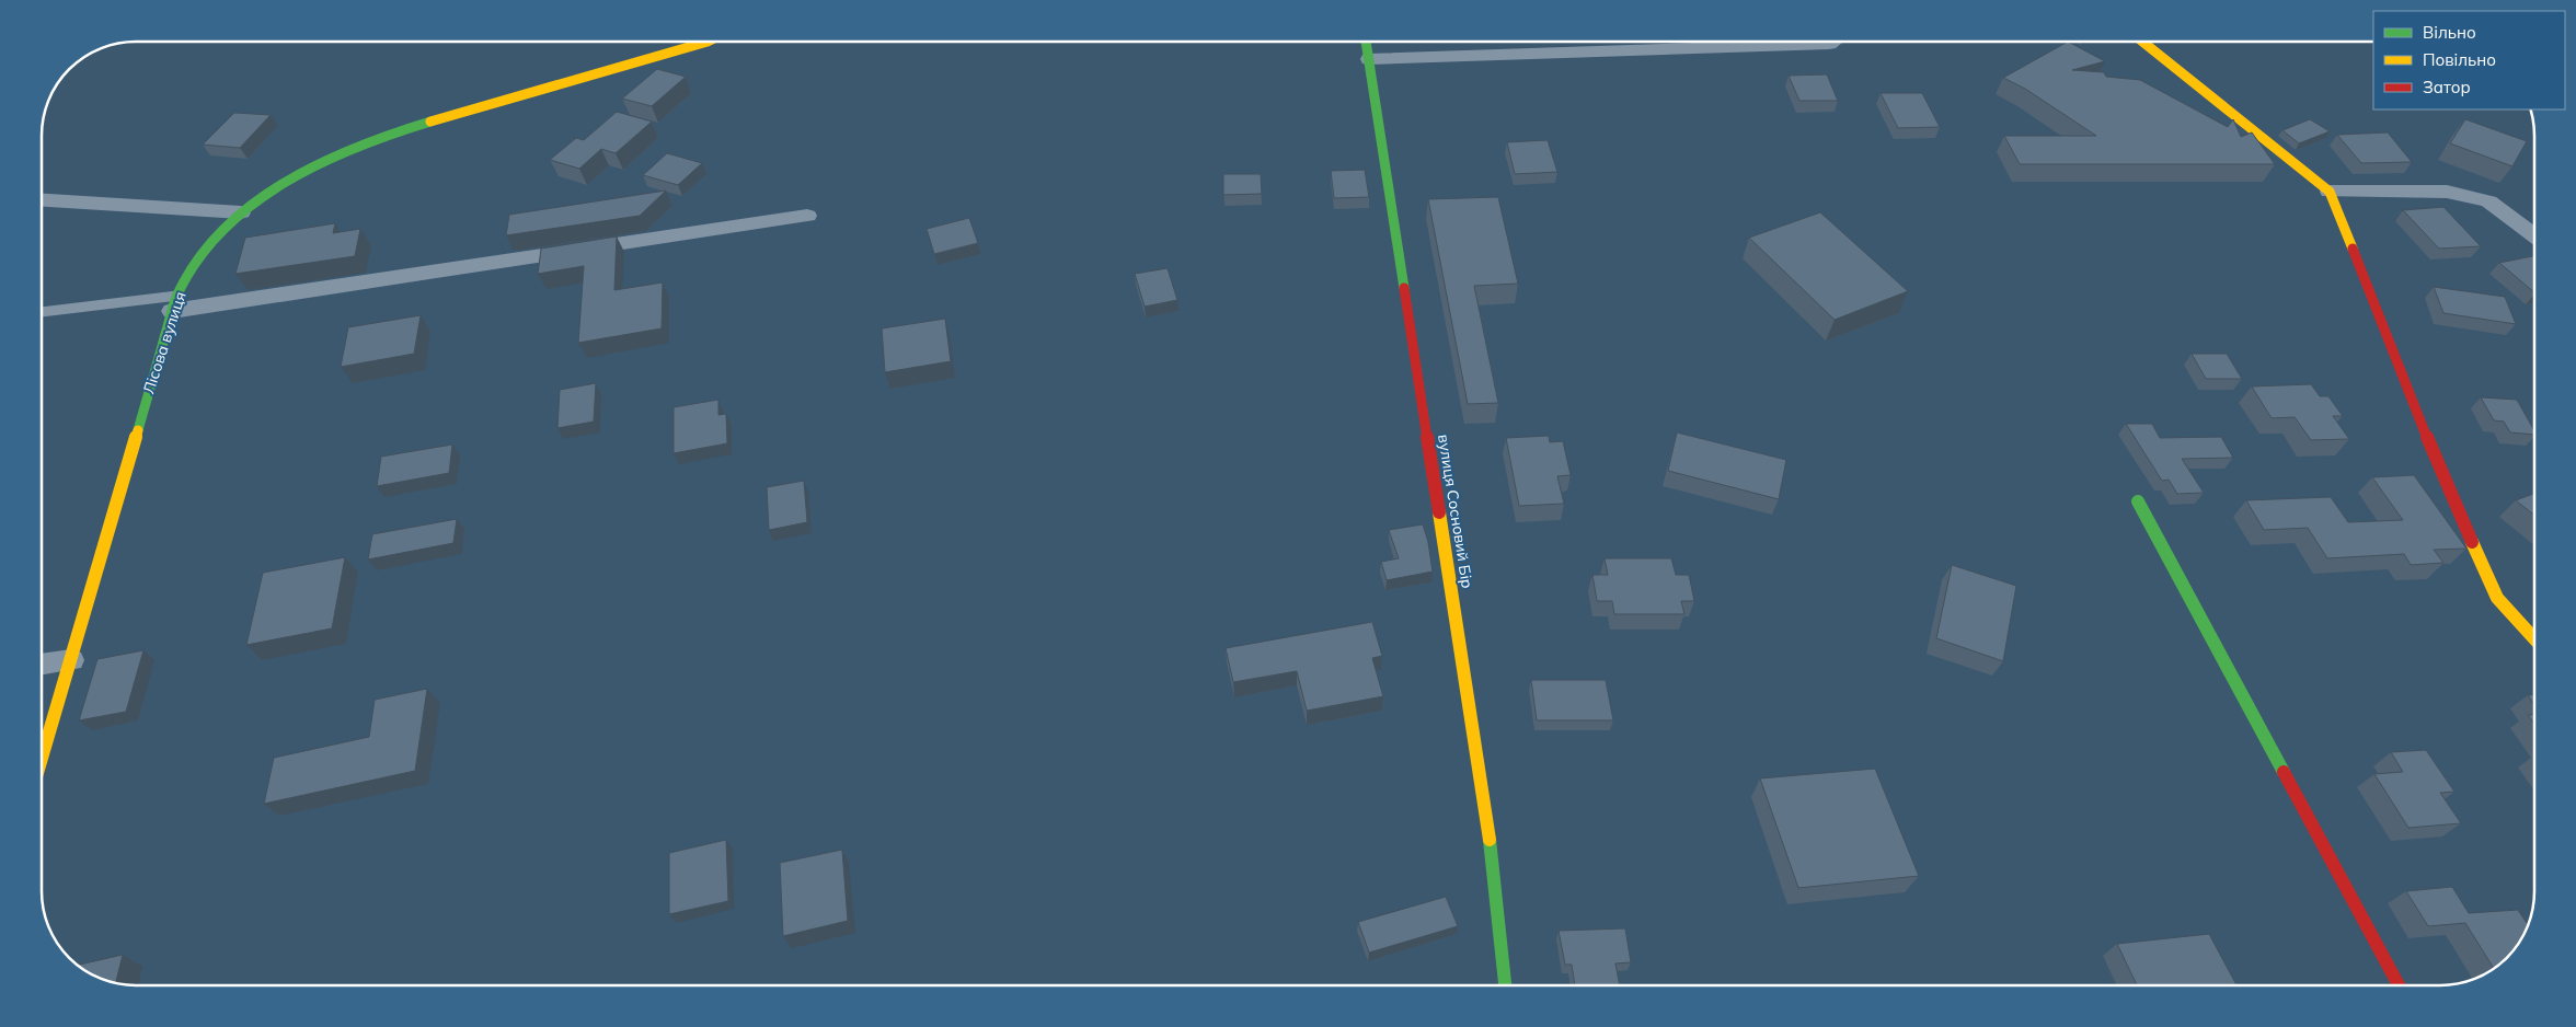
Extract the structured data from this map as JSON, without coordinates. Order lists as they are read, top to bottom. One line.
{"streets":{"street":["Лісова вулиця","вулиця Сосновий Бір"]},"legend":["Вільно","Повільно","Затор"]}
